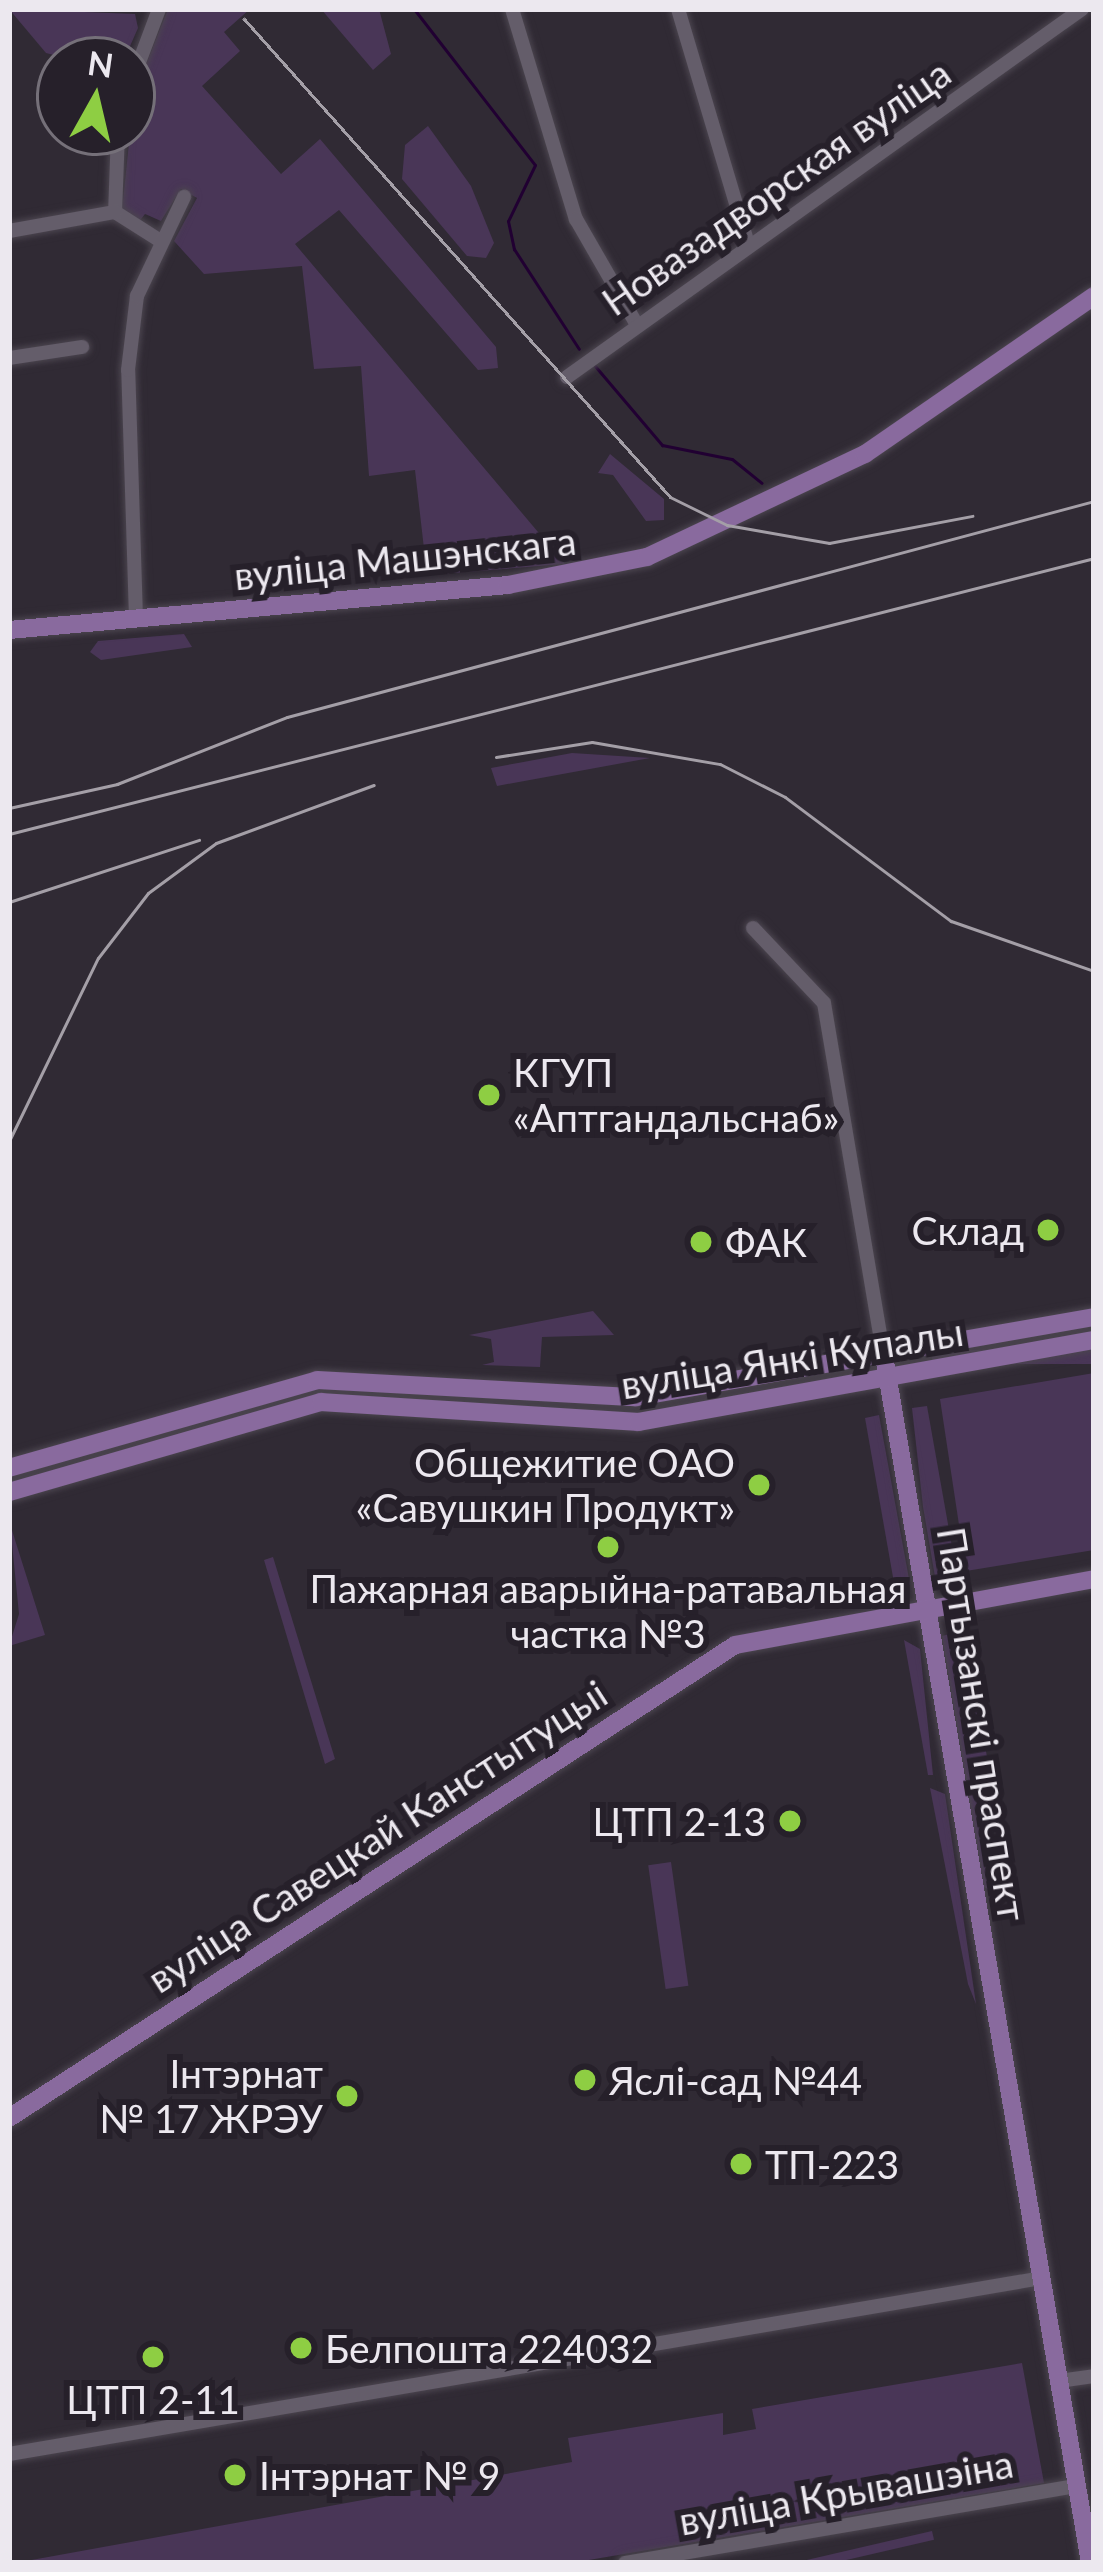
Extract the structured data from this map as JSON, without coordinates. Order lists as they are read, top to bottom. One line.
{"streets":{"main road":["вуліца Машэнскага","вуліца Янкі Купалы","Партызанскі праспект","вуліца Савецкай Канстытуцыі"],"street":["Новазадворская вуліца","вуліца Крывашэіна"]},"crossings":[["вуліца Янкі Купалы","Партызанскі праспект"],["Партызанскі праспект","вуліца Савецкай Канстытуцыі"],["Партызанскі праспект","вуліца Крывашэіна"]],"places":["КГУП «Аптгандальснаб»","Склад","ФАК","Общежитие ОАО «Савушкин Продукт»","Пажарная аварыйна-ратавальная частка №3","ЦТП 2-13","Яслі-сад №44","Інтэрнат № 17 ЖРЭУ","ТП-223","Белпошта 224032","ЦТП 2-11","Інтэрнат № 9"],"north":"top"}
